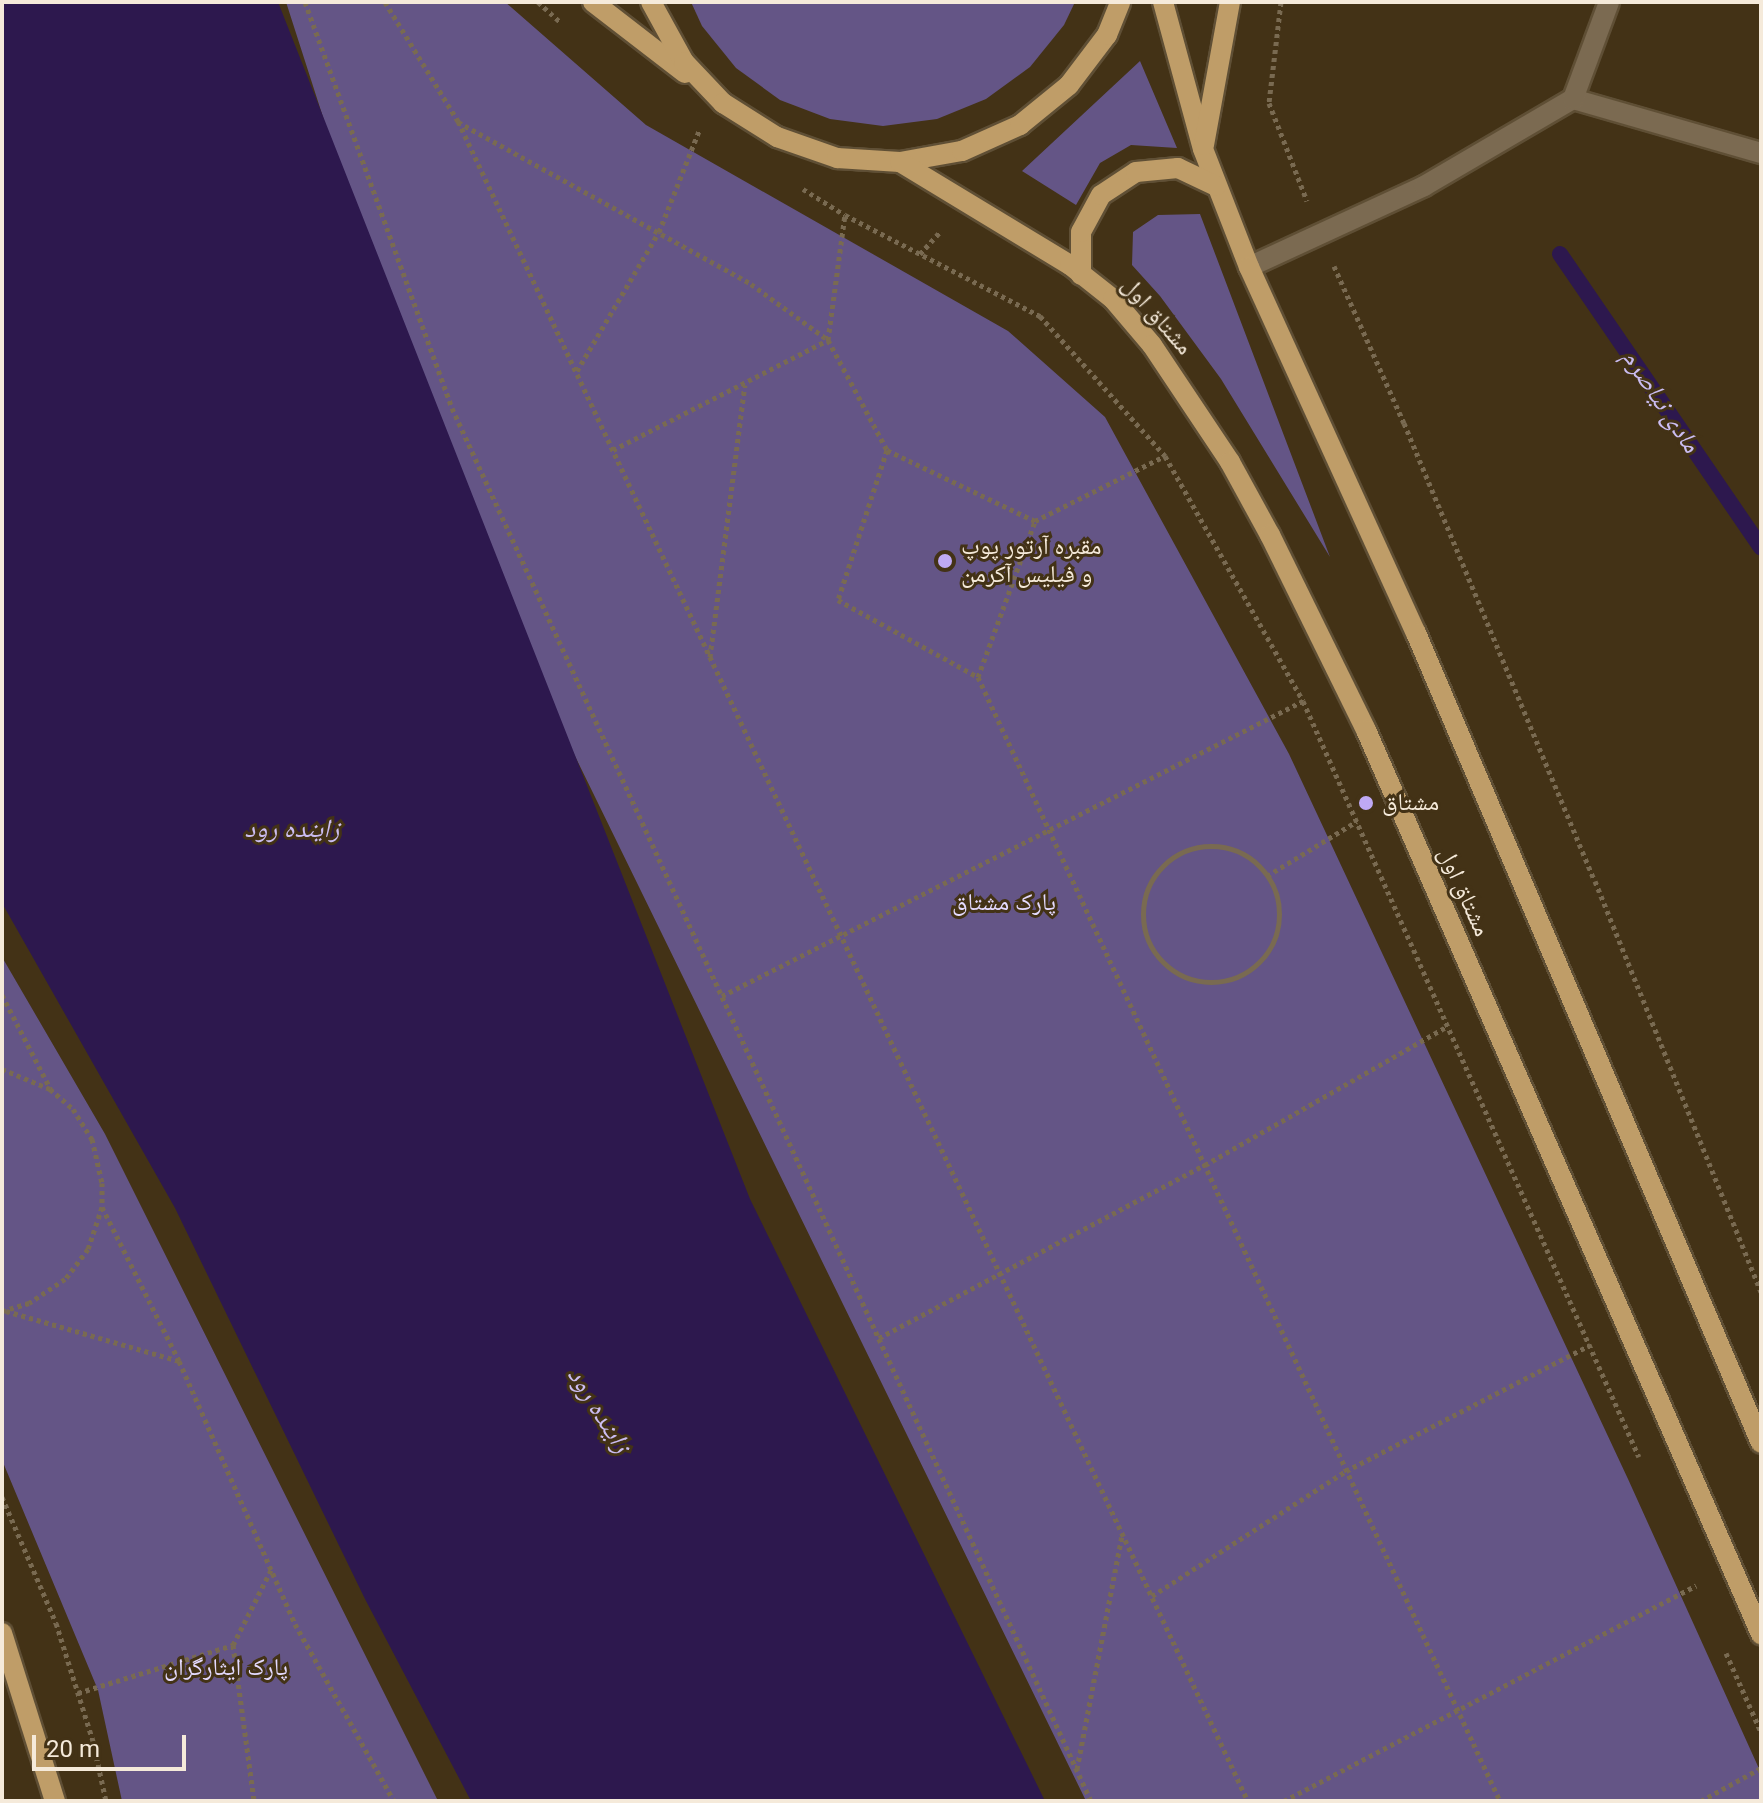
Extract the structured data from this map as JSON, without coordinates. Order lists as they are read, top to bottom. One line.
{"streets":{"main road":["مشتاق اول"]},"water":["مادی نیاصرم","زاینده رود"],"parks":["پارک مشتاق","پارک ایثارگران"],"places":["مقبره آرتور پوپ و فیلیس آکرمن","مشتاق"],"scale_bar":"20 m"}
